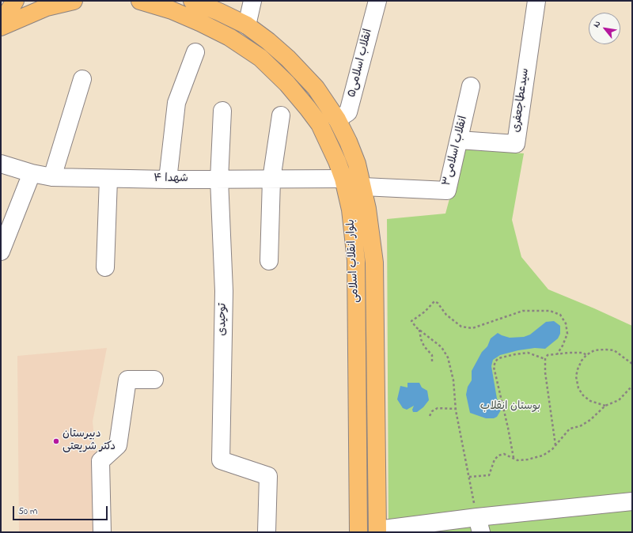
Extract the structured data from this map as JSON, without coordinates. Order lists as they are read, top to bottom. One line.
{"streets":{"main road":["بلوار انقلاب اسلامی"],"street":["انقلاب اسلامی۵","سیدعطاجعفری","انقلاب اسلامی۳","شهدا ۴","توحیدی"]},"crossings":[["انقلاب اسلامی۵","بلوار انقلاب اسلامی"],["سیدعطاجعفری","انقلاب اسلامی۳"],["انقلاب اسلامی۳","بلوار انقلاب اسلامی"],["شهدا ۴","بلوار انقلاب اسلامی"],["شهدا ۴","توحیدی"]],"parks":["بوستان انقلاب"],"places":["دبیرستان دکتر شریعتی"],"scale_bar":"50 m","north":"top left"}
